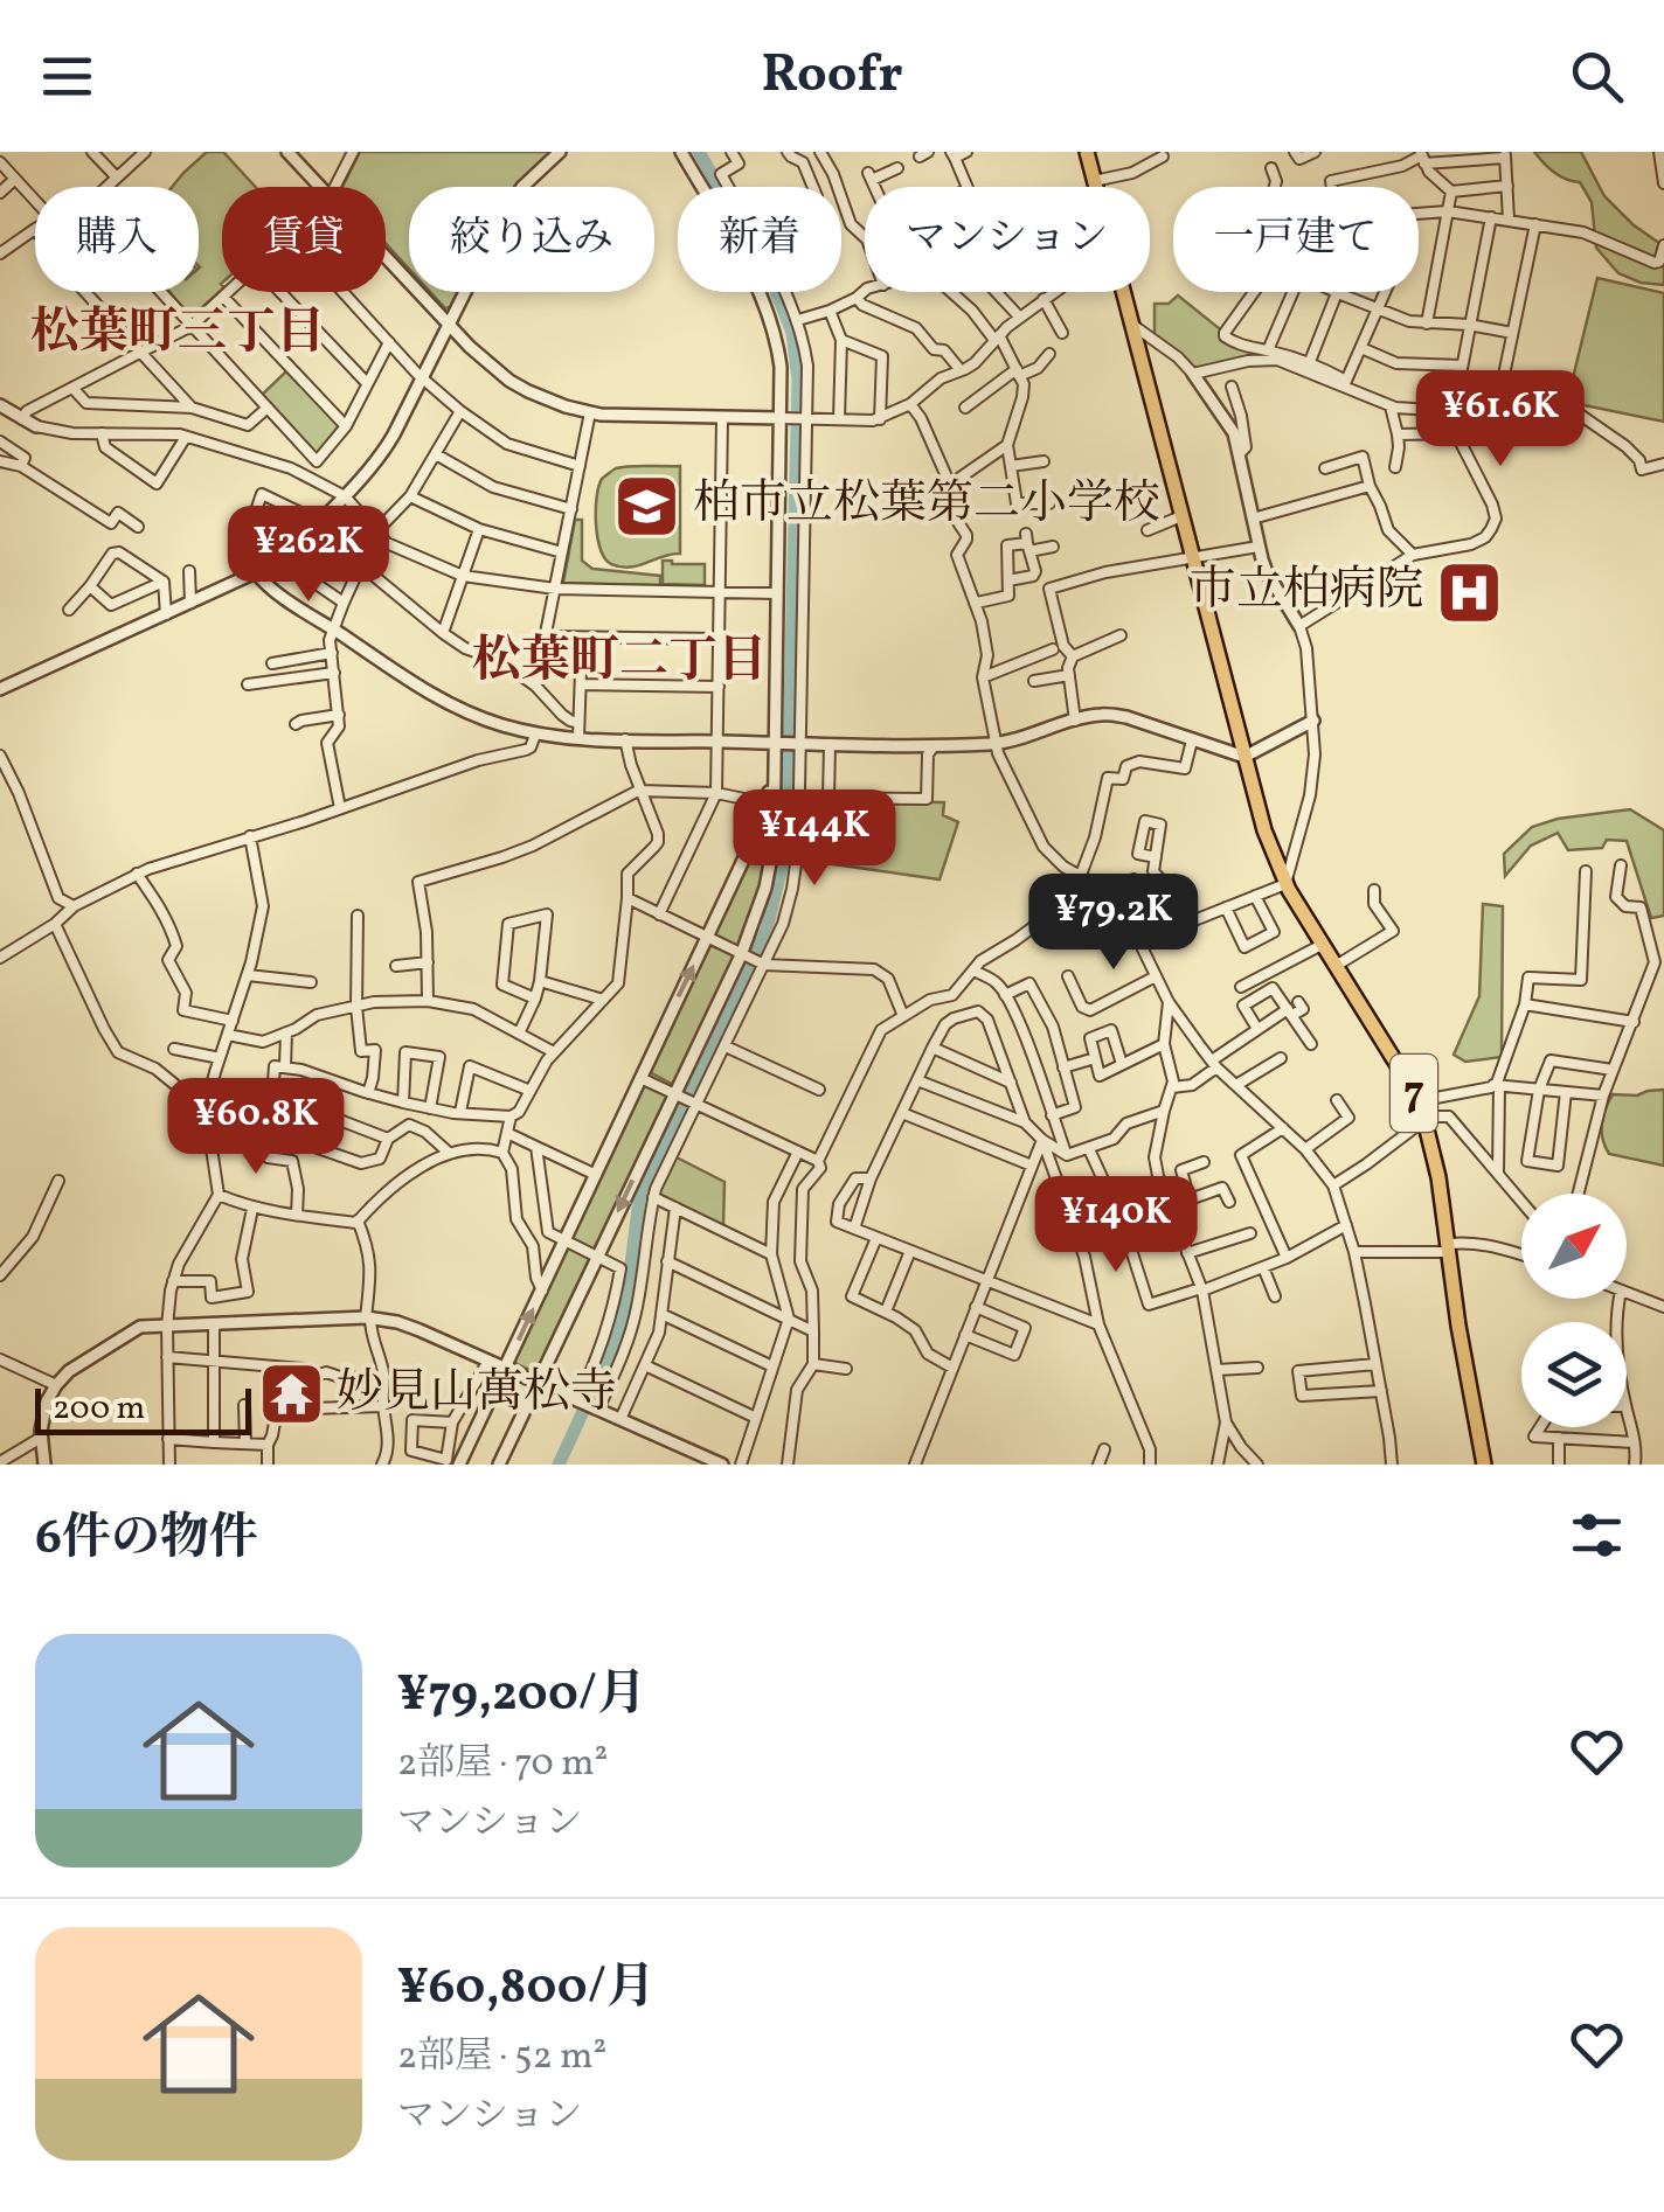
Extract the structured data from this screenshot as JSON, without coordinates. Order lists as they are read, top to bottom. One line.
{"streets":{"main road":["7"]},"districts":["松葉町三丁目","松葉町二丁目"],"places":{"school or university":["柏市立松葉第二小学校"],"hospital":["市立柏病院"],"temple":["妙見山萬松寺"]},"scale_bar":"200 m","north":"top right","page":{"header":"Roofr","chip":["購入","賃貸","絞り込み","新着","マンション","一戸建て"],"price":["¥61.6K","¥262K","¥144K","¥79.2K","¥60.8K","¥140K"],"scale":"200 m","heading":"6件の物件","list":[{"name":"¥79,200/月","note":"2部屋 · 70 m² · マンション"},{"name":"¥60,800/月","note":"2部屋 · 52 m² · マンション"}]}}
